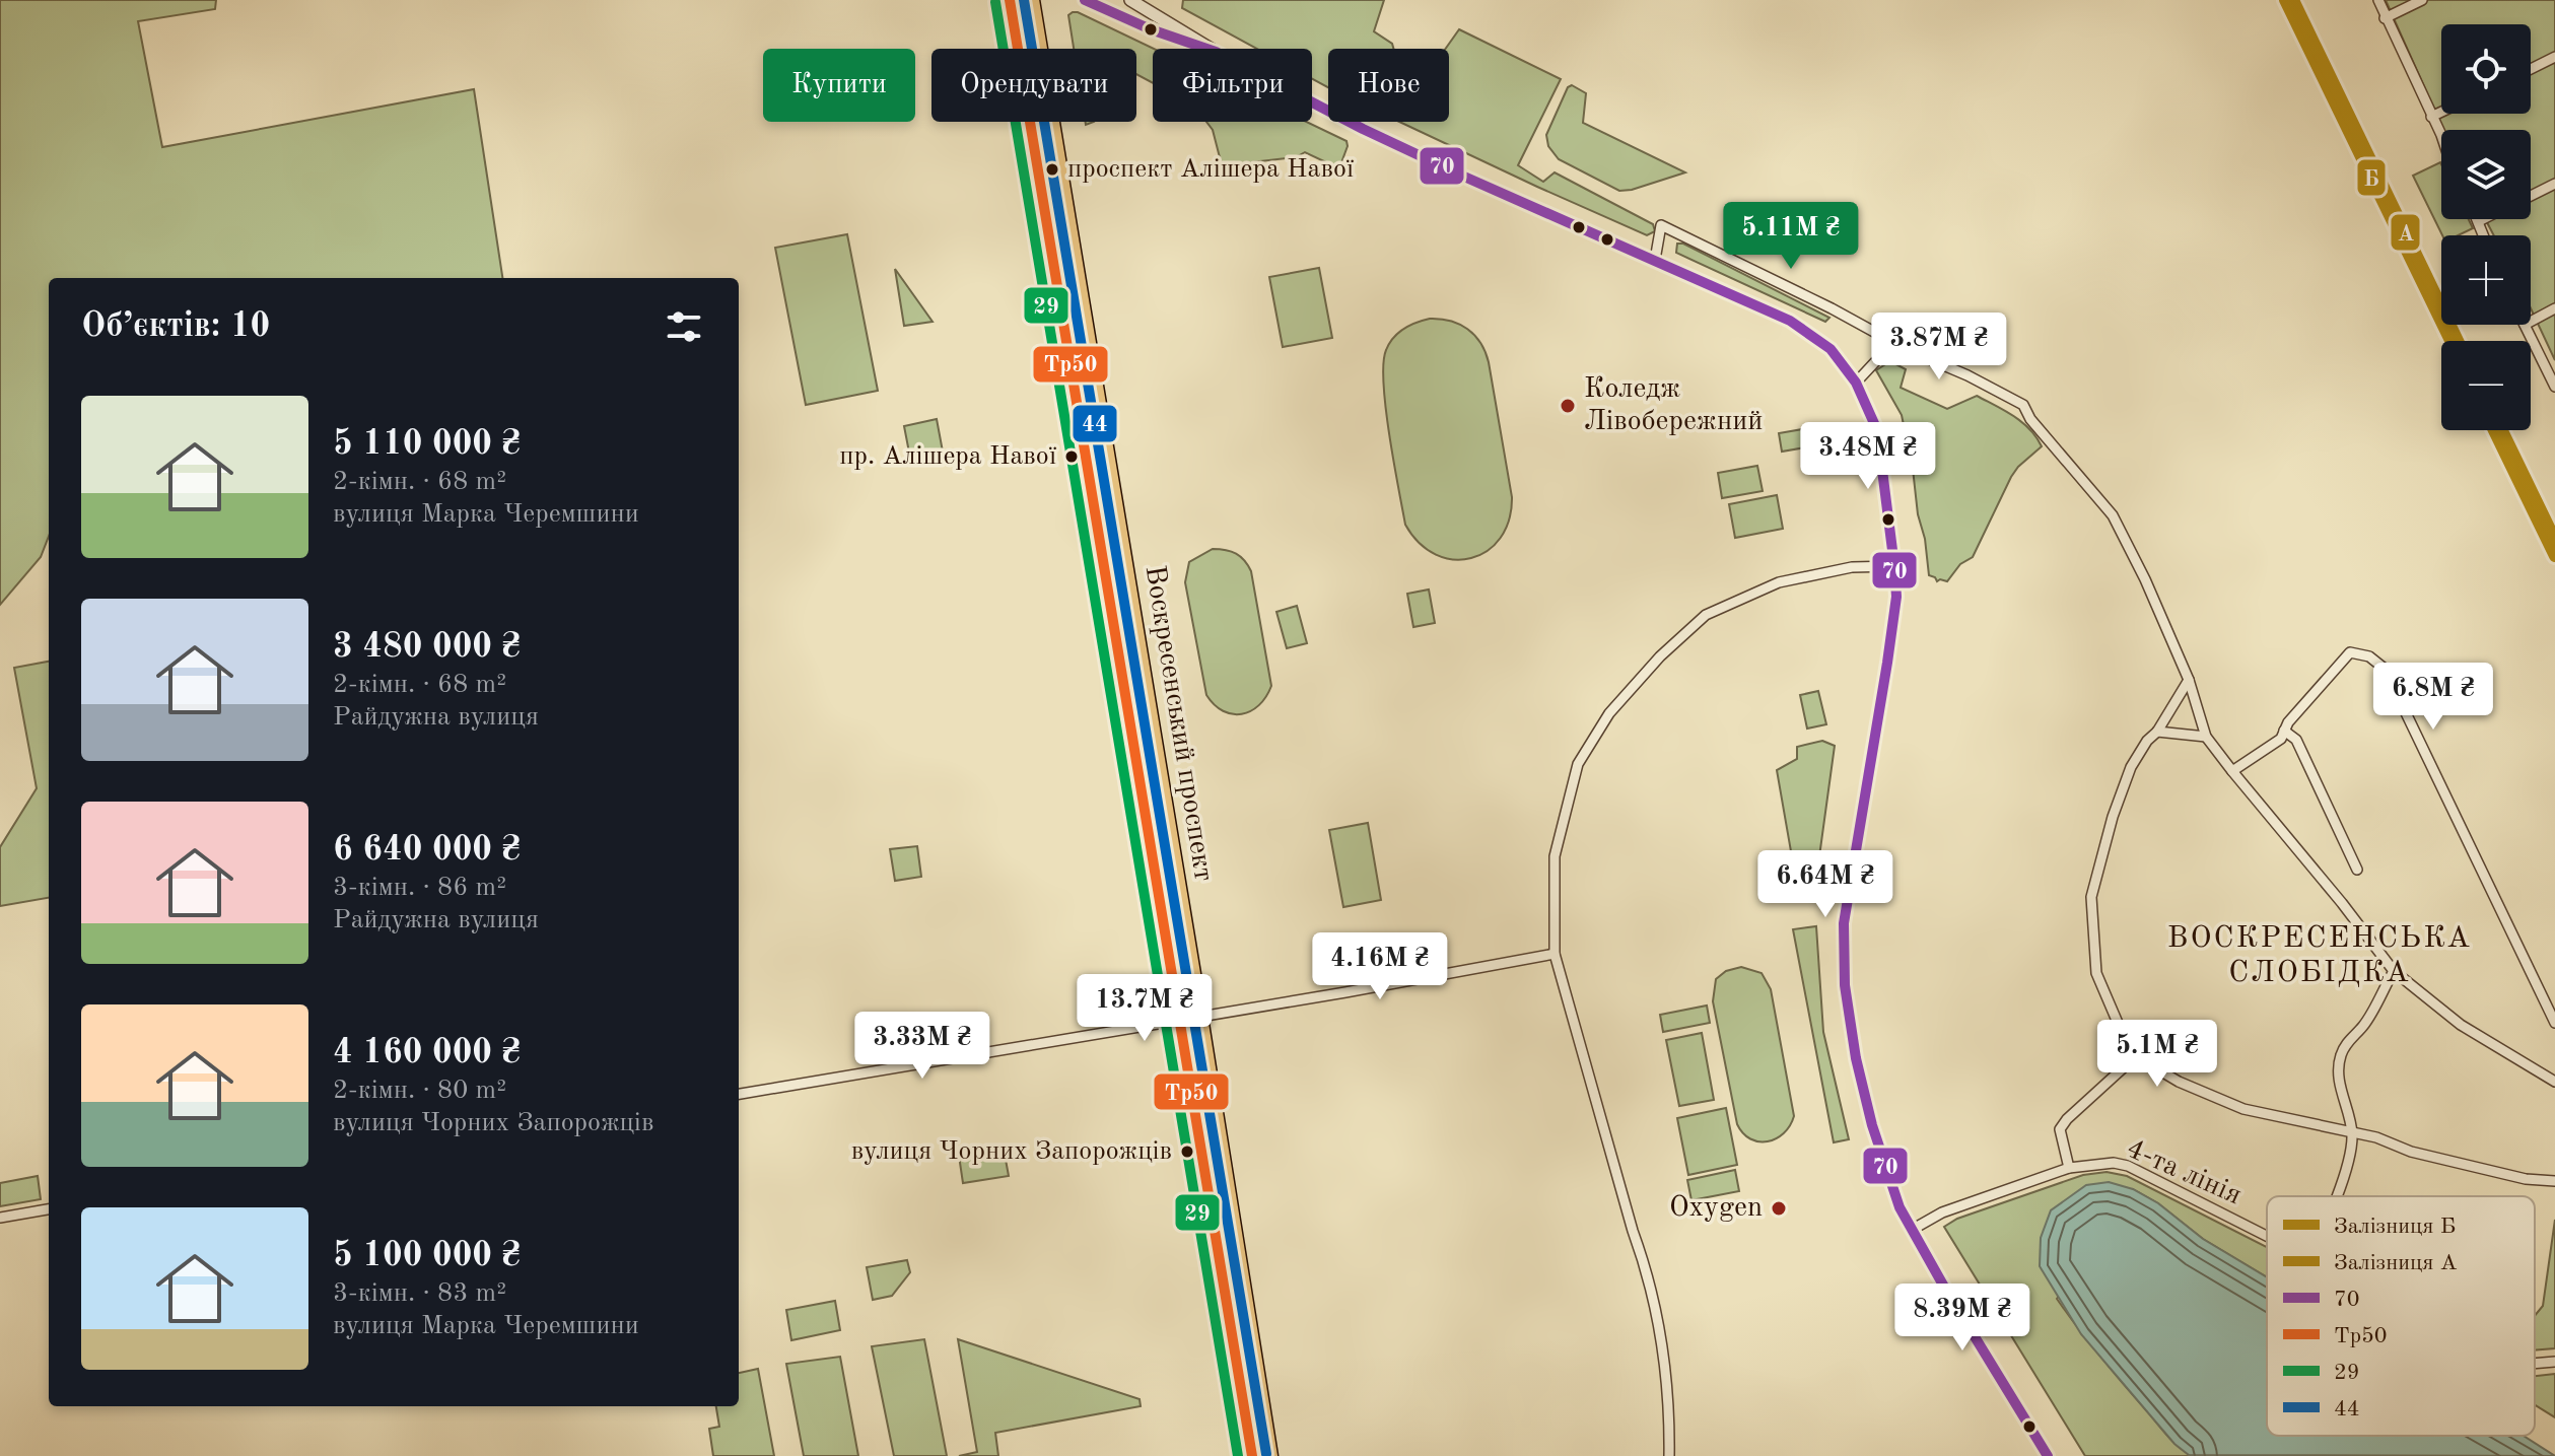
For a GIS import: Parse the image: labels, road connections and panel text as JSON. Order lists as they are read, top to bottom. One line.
{"streets":{"main road":["Воскресенський проспект"],"street":["4-та лінія"]},"districts":["ВОСКРЕСЕНСЬКА СЛОБІДКА"],"places":["проспект Алішера Навої","Коледж Лівобережний","пр. Алішера Навої","вулиця Чорних Запорожців","Oxygen"],"lines":["rail line Б","rail line A","transit line 70","transit line Тр50","transit line 44","transit line 29"],"legend":["Залізниця Б","Залізниця A","70","Тр50","29","44"],"page":{"map_buttons":["+","−"],"chip":["Купити","Орендувати","Фільтри","Нове"],"price":["5.11M ₴","3.87M ₴","3.48M ₴","6.8M ₴","6.64M ₴","4.16M ₴","13.7M ₴","3.33M ₴","5.1M ₴","8.39M ₴"],"heading":"Об’єктів: 10","list":[{"name":"5 110 000 ₴","note":"2-кімн. · 68 m² · вулиця Марка Черемшини"},{"name":"3 480 000 ₴","note":"2-кімн. · 68 m² · Райдужна вулиця"},{"name":"6 640 000 ₴","note":"3-кімн. · 86 m² · Райдужна вулиця"},{"name":"4 160 000 ₴","note":"2-кімн. · 80 m² · вулиця Чорних Запорожців"},{"name":"5 100 000 ₴","note":"3-кімн. · 83 m² · вулиця Марка Черемшини"}]}}
